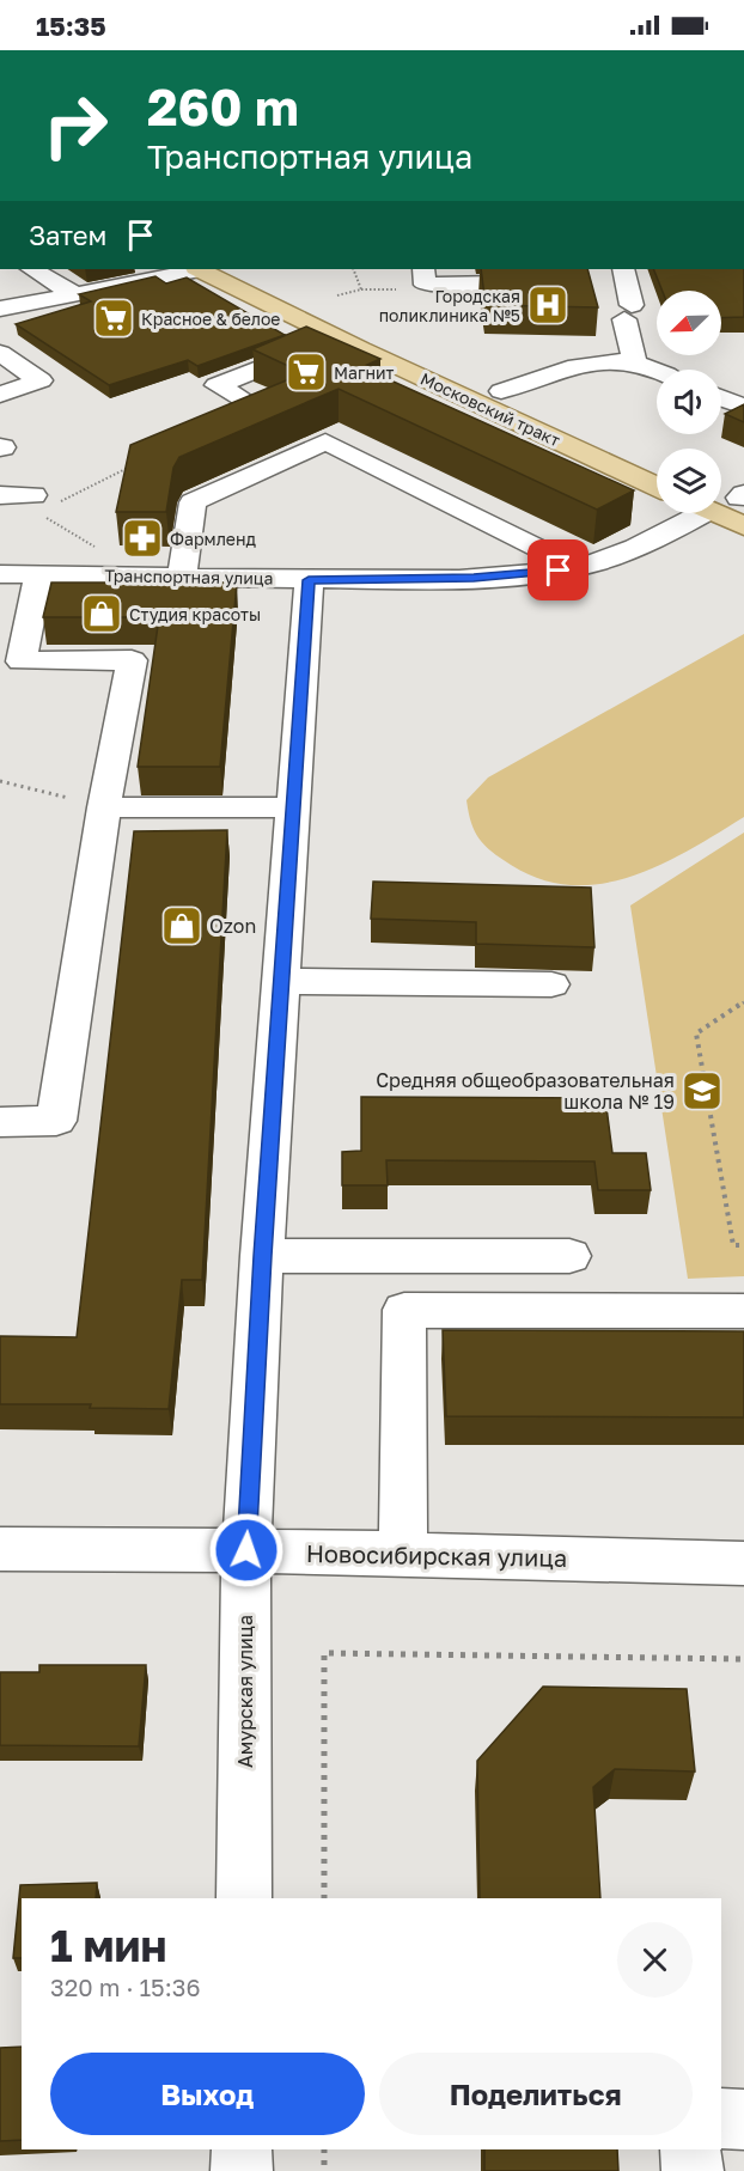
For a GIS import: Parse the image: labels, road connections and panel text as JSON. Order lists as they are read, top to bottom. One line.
{"streets":{"main road":["Московский тракт"],"street":["Транспортная улица","Новосибирская улица","Амурская улица"]},"crossings":[["Транспортная улица","Амурская улица"],["Новосибирская улица","Амурская улица"]],"places":{"hospital":["Городская поликлиника №5"],"supermarket":["Красное & белое","Магнит"],"pharmacy":["Фармленд"],"shop":["Студия красоты","Ozon"],"school or university":["Средняя общеобразовательная школа № 19"]},"north":"bottom left","page":{"status":"15:35","turn":["260 m","Транспортная улица"],"then":"Затем","heading":["1 мин","320 m · 15:36"],"buttons":["Выход","Поделиться"]}}
